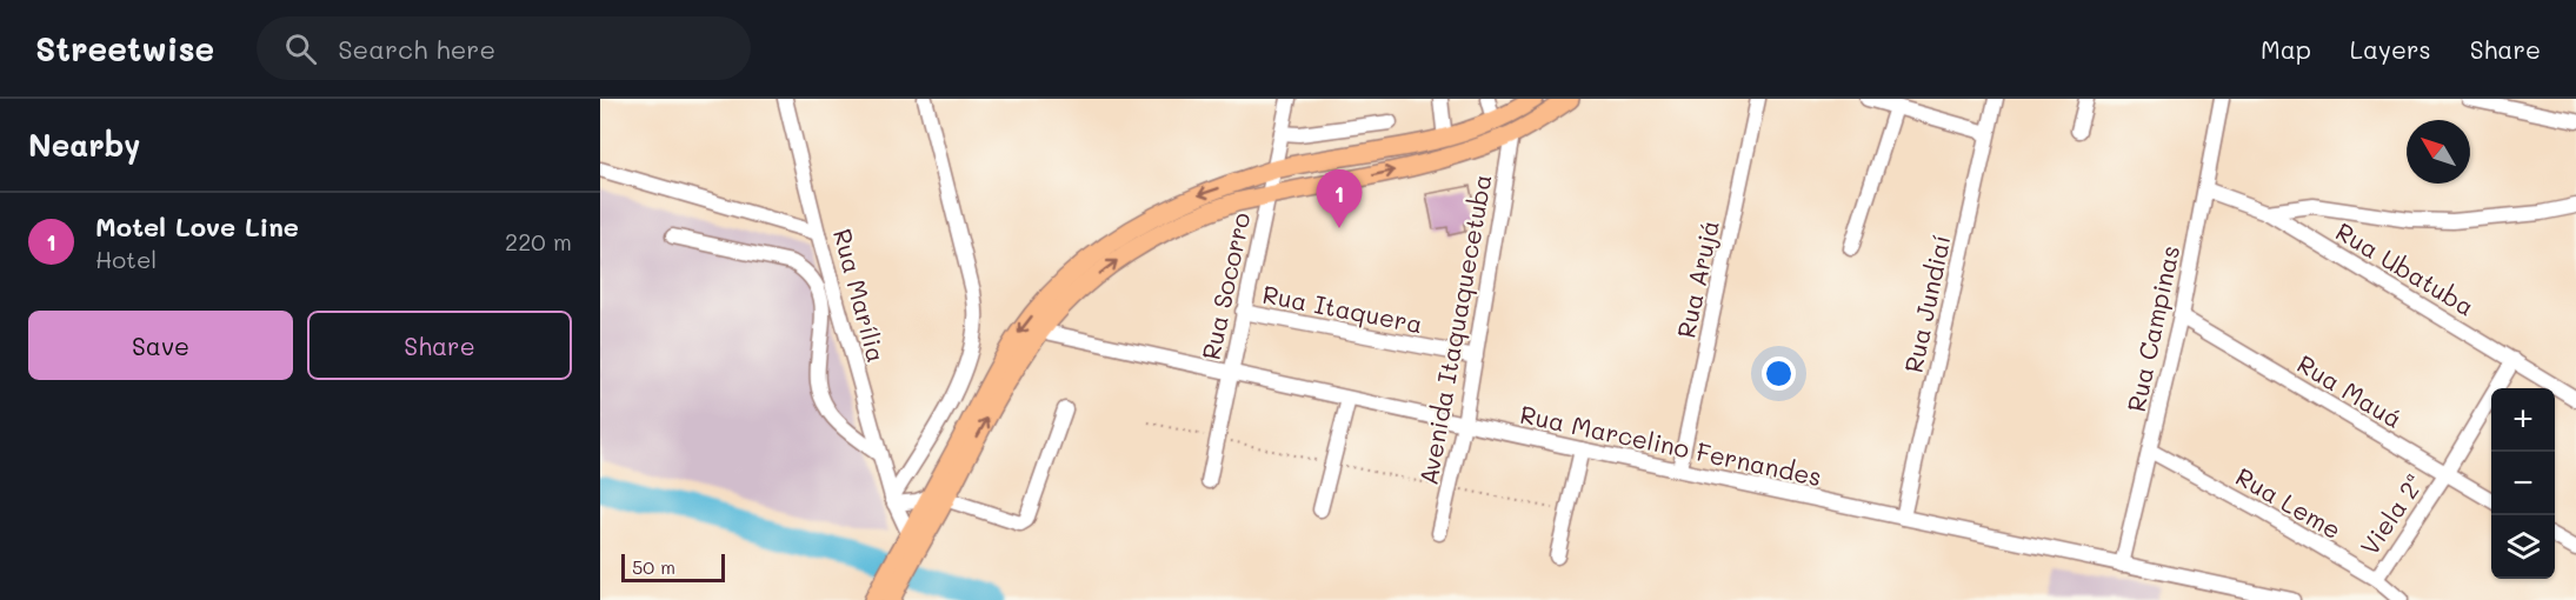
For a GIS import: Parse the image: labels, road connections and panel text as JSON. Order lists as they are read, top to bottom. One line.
{"streets":{"street":["Rua Ubatuba","Rua Arujá","Rua Socorro","Rua Marília","Rua Jundiaí","Rua Itaquera","Rua Campinas","Avenida Itaquaquecetuba","Rua Mauá","Rua Marcelino Fernandes","Rua Leme","Viela 2ª"]},"crossings":[["Rua Ubatuba","Rua Campinas"],["Rua Ubatuba","Viela 2ª"],["Rua Arujá","Rua Marcelino Fernandes"],["Rua Socorro","Rua Itaquera"],["Rua Socorro","Rua Marcelino Fernandes"],["Rua Jundiaí","Rua Marcelino Fernandes"],["Rua Itaquera","Avenida Itaquaquecetuba"],["Rua Campinas","Rua Mauá"],["Rua Campinas","Rua Marcelino Fernandes"],["Rua Campinas","Rua Leme"],["Avenida Itaquaquecetuba","Rua Marcelino Fernandes"],["Rua Mauá","Viela 2ª"],["Rua Leme","Viela 2ª"]],"scale_bar":"50 m","north":"top left","page":{"header":"Streetwise","search":"Search here","nav":["Map","Layers","Share"],"heading":"Nearby","pins":"1","list":[{"mark":"1","name":"Motel Love Line","note":"Hotel","value":"220 m"}],"buttons":["Save","Share"],"map_buttons":["+","−"],"scale":"50 m"}}
